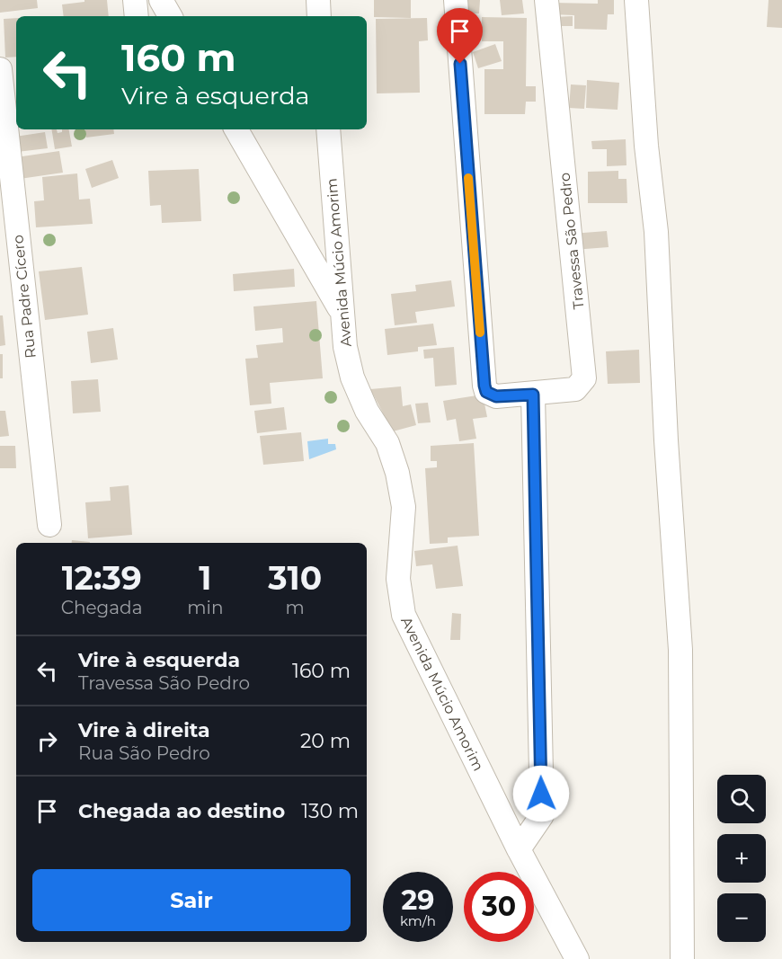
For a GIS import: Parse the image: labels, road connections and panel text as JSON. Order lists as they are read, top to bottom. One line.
{"streets":{"street":["Travessa São Pedro","Avenida Múcio Amorim","Rua Padre Cícero"]},"page":{"turn":["160 m","Vire à esquerda"],"eta":["12:39","Chegada","1","min","310","m"],"list":[{"name":"Vire à esquerda","note":"Travessa São Pedro","value":"160 m"},{"name":"Vire à direita","note":"Rua São Pedro","value":"20 m"},{"name":"Chegada ao destino","value":"130 m"}],"map_buttons":["+","−"],"buttons":"Sair","speed":"29 km/h","limit":"30"}}
